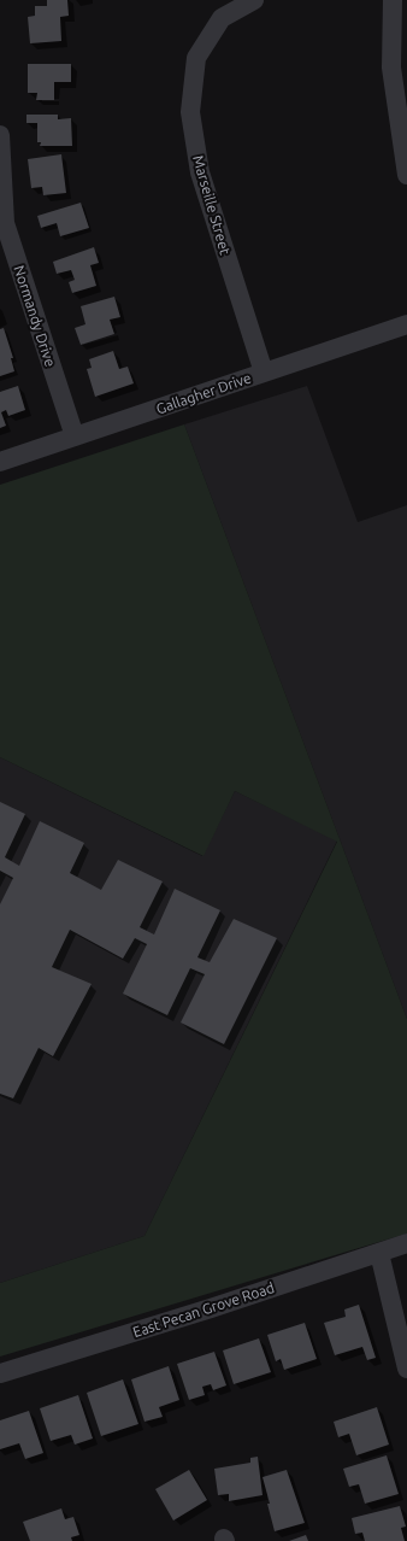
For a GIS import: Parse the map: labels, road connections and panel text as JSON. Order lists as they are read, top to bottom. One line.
{"streets":{"street":["Marseille Street","Normandy Drive","Gallagher Drive","East Pecan Grove Road"]},"crossings":[["Marseille Street","Gallagher Drive"],["Normandy Drive","Gallagher Drive"]]}
